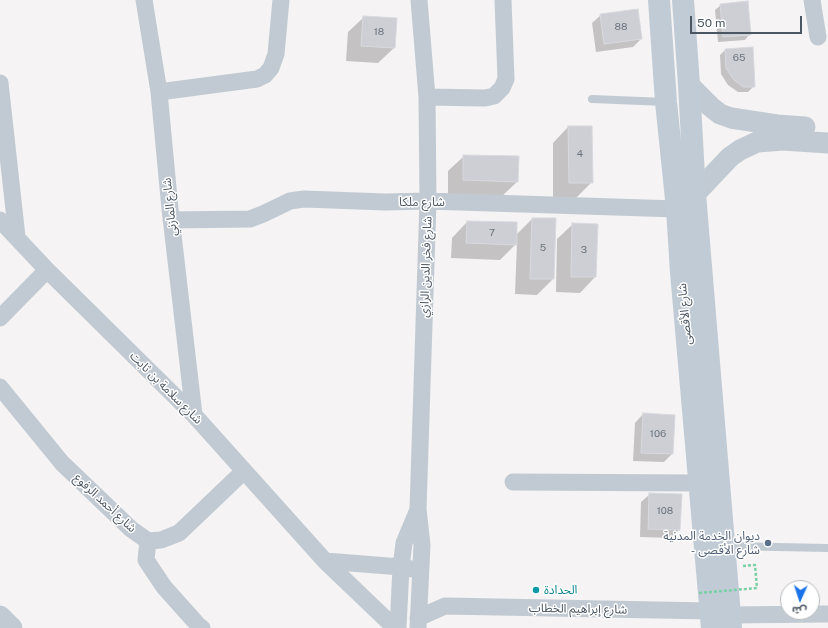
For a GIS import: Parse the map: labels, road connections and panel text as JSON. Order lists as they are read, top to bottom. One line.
{"streets":{"main road":["شارع الأقصى"],"street":["شارع ملكا","شارع المازني","شارع فخر الدين الرازي","شارع سلامة بن ثابت","شارع أحمد الرفوع","شارع إبراهيم الخطاب"]},"crossings":[["شارع ملكا","شارع المازني"],["شارع ملكا","شارع فخر الدين الرازي"],["شارع ملكا","شارع الأقصى"],["شارع المازني","شارع سلامة بن ثابت"],["شارع فخر الدين الرازي","شارع سلامة بن ثابت"],["شارع فخر الدين الرازي","شارع إبراهيم الخطاب"],["شارع الأقصى","شارع إبراهيم الخطاب"],["شارع سلامة بن ثابت","شارع أحمد الرفوع"]],"places":["ديوان الخدمة المدنية - شارع الأقصى","الحدادة"],"house_numbers":["88","18","65","4","7","5","3","106","108"],"scale_bar":"50 m","north":"bottom"}
